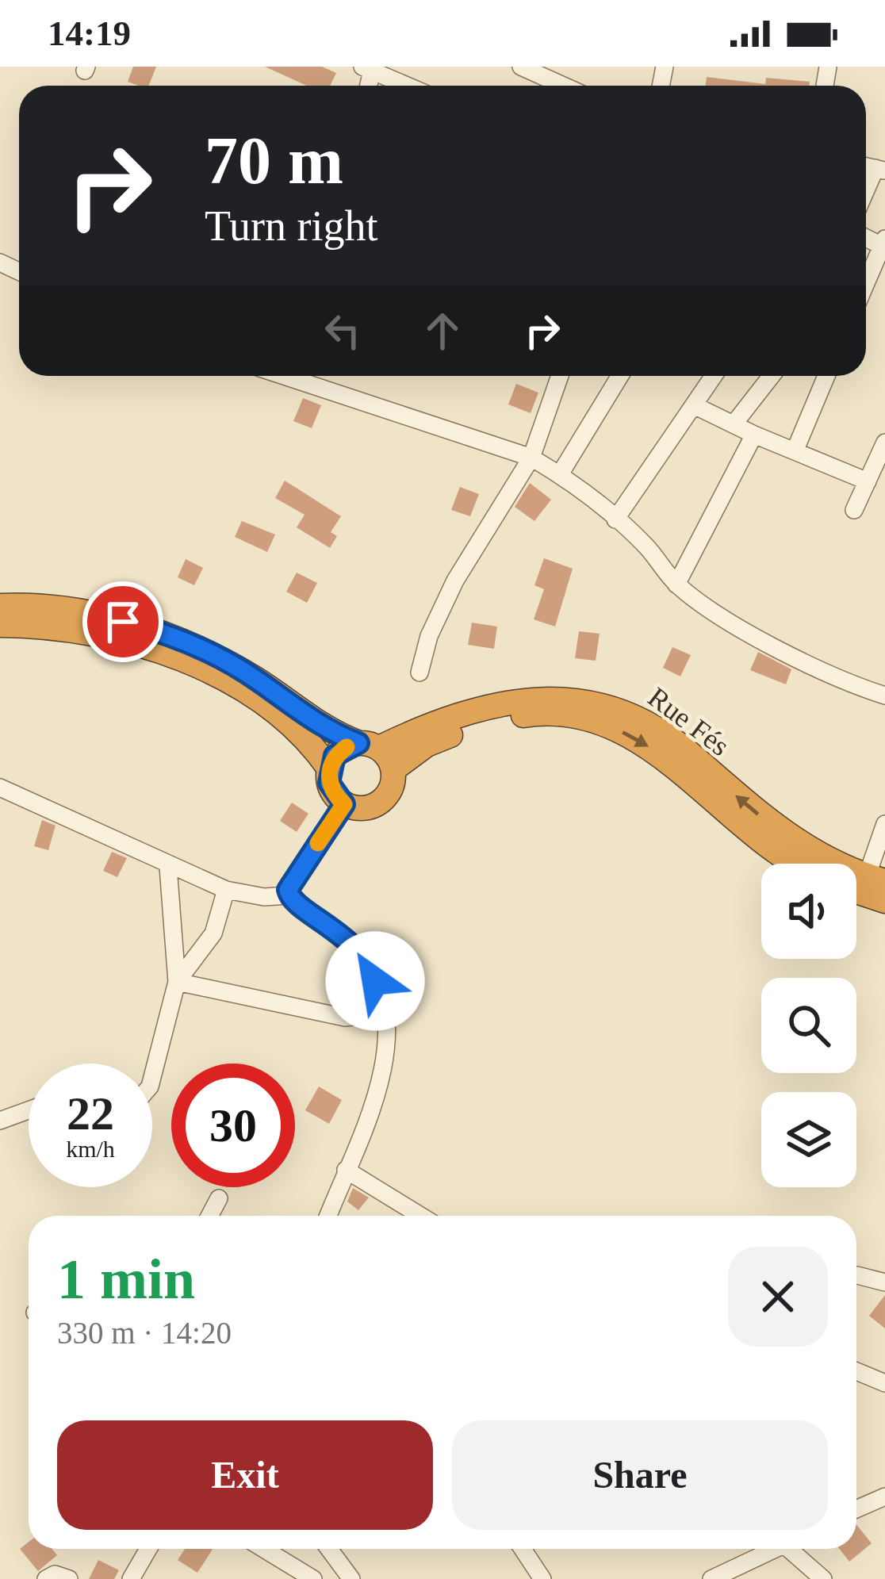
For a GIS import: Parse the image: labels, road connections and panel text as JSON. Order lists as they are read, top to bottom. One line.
{"streets":{"highway":["Rue Fés"]},"page":{"status":"14:19","turn":["70 m","Turn right"],"speed":"22 km/h","limit":"30","heading":["1 min","330 m · 14:20"],"buttons":["Exit","Share"]}}
